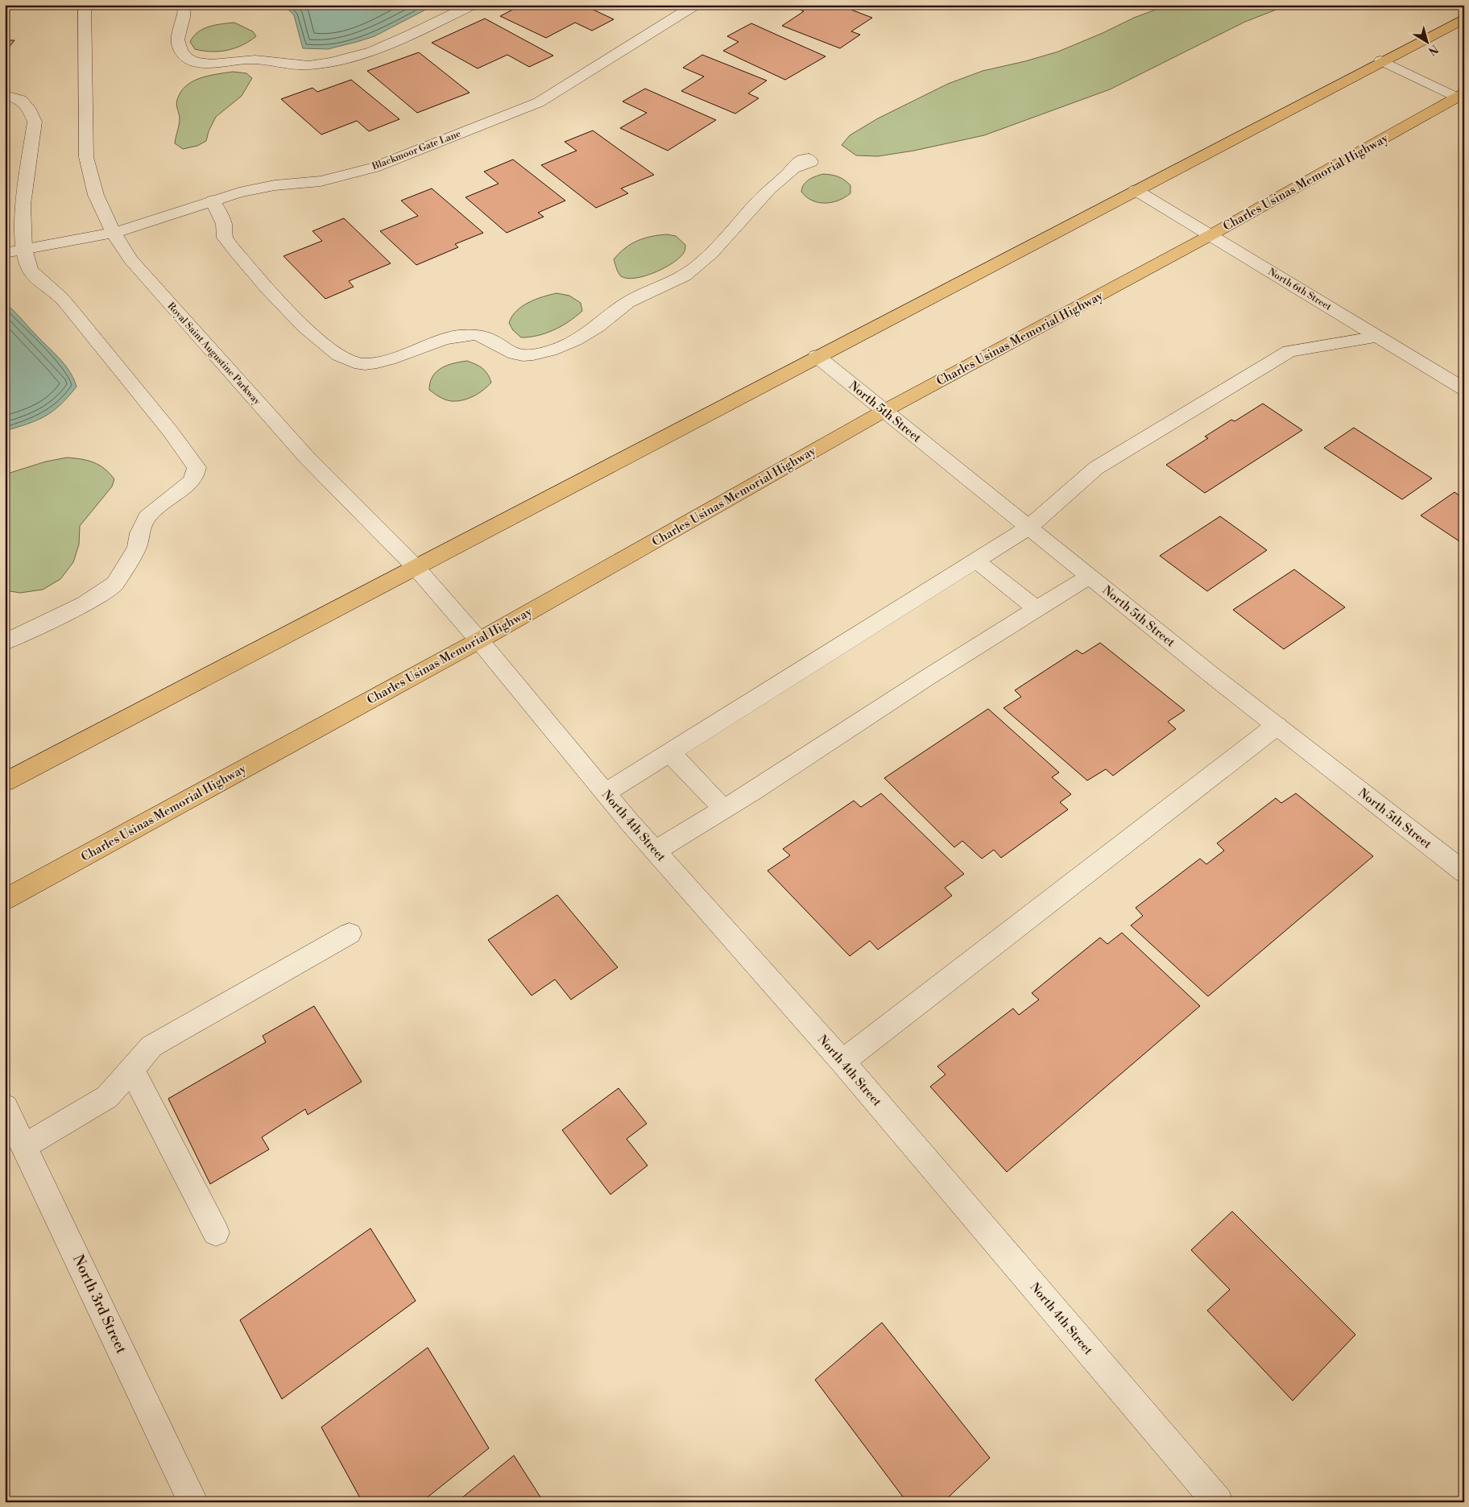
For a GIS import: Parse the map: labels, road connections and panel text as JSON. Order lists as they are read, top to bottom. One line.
{"streets":{"highway":["Charles Usinas Memorial Highway"],"street":["Blackmoor Gate Lane","North 6th Street","Royal Saint Augustine Parkway","North 5th Street","North 4th Street","North 3rd Street"]},"crossings":[["Blackmoor Gate Lane","Royal Saint Augustine Parkway"],["Charles Usinas Memorial Highway","North 6th Street"],["Charles Usinas Memorial Highway","Royal Saint Augustine Parkway"],["Charles Usinas Memorial Highway","North 5th Street"],["Charles Usinas Memorial Highway","North 4th Street"],["Royal Saint Augustine Parkway","North 4th Street"]],"north":"bottom right"}
